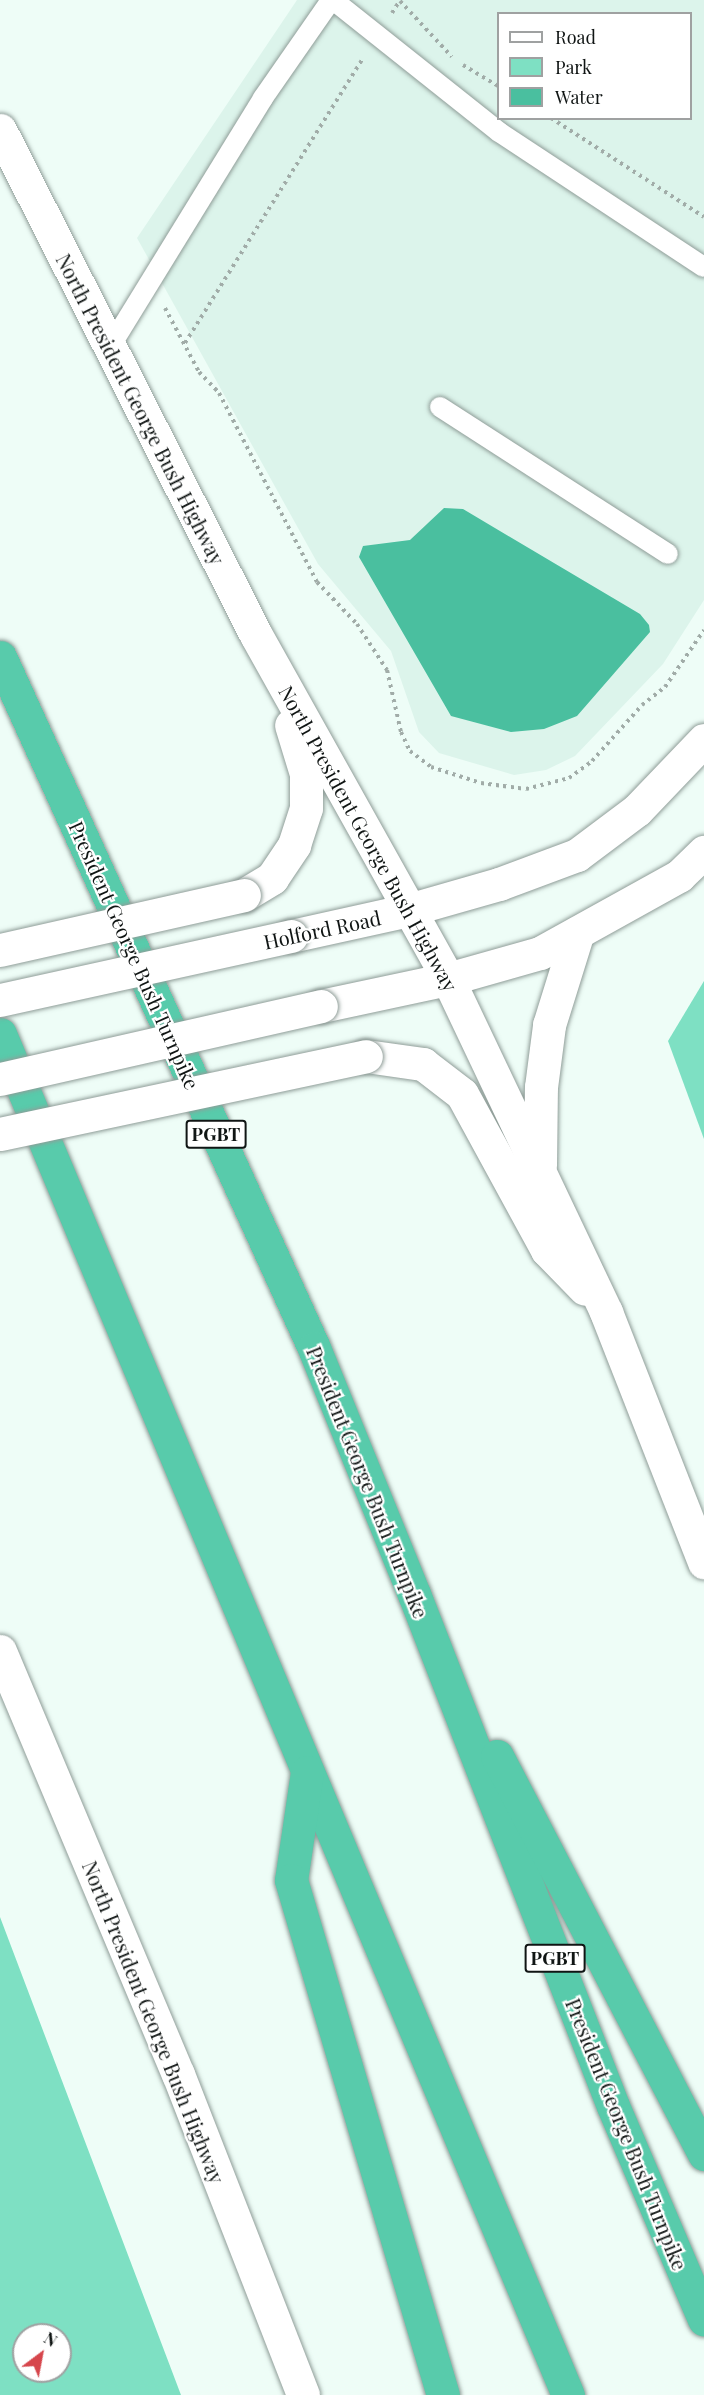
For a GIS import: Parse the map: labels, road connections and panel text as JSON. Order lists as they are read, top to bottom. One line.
{"streets":{"highway":["President George Bush Turnpike","PGBT"],"main road":["North President George Bush Highway","Holford Road"]},"crossings":[["North President George Bush Highway","Holford Road"]],"legend":["Road","Park","Water"],"north":"top right"}
